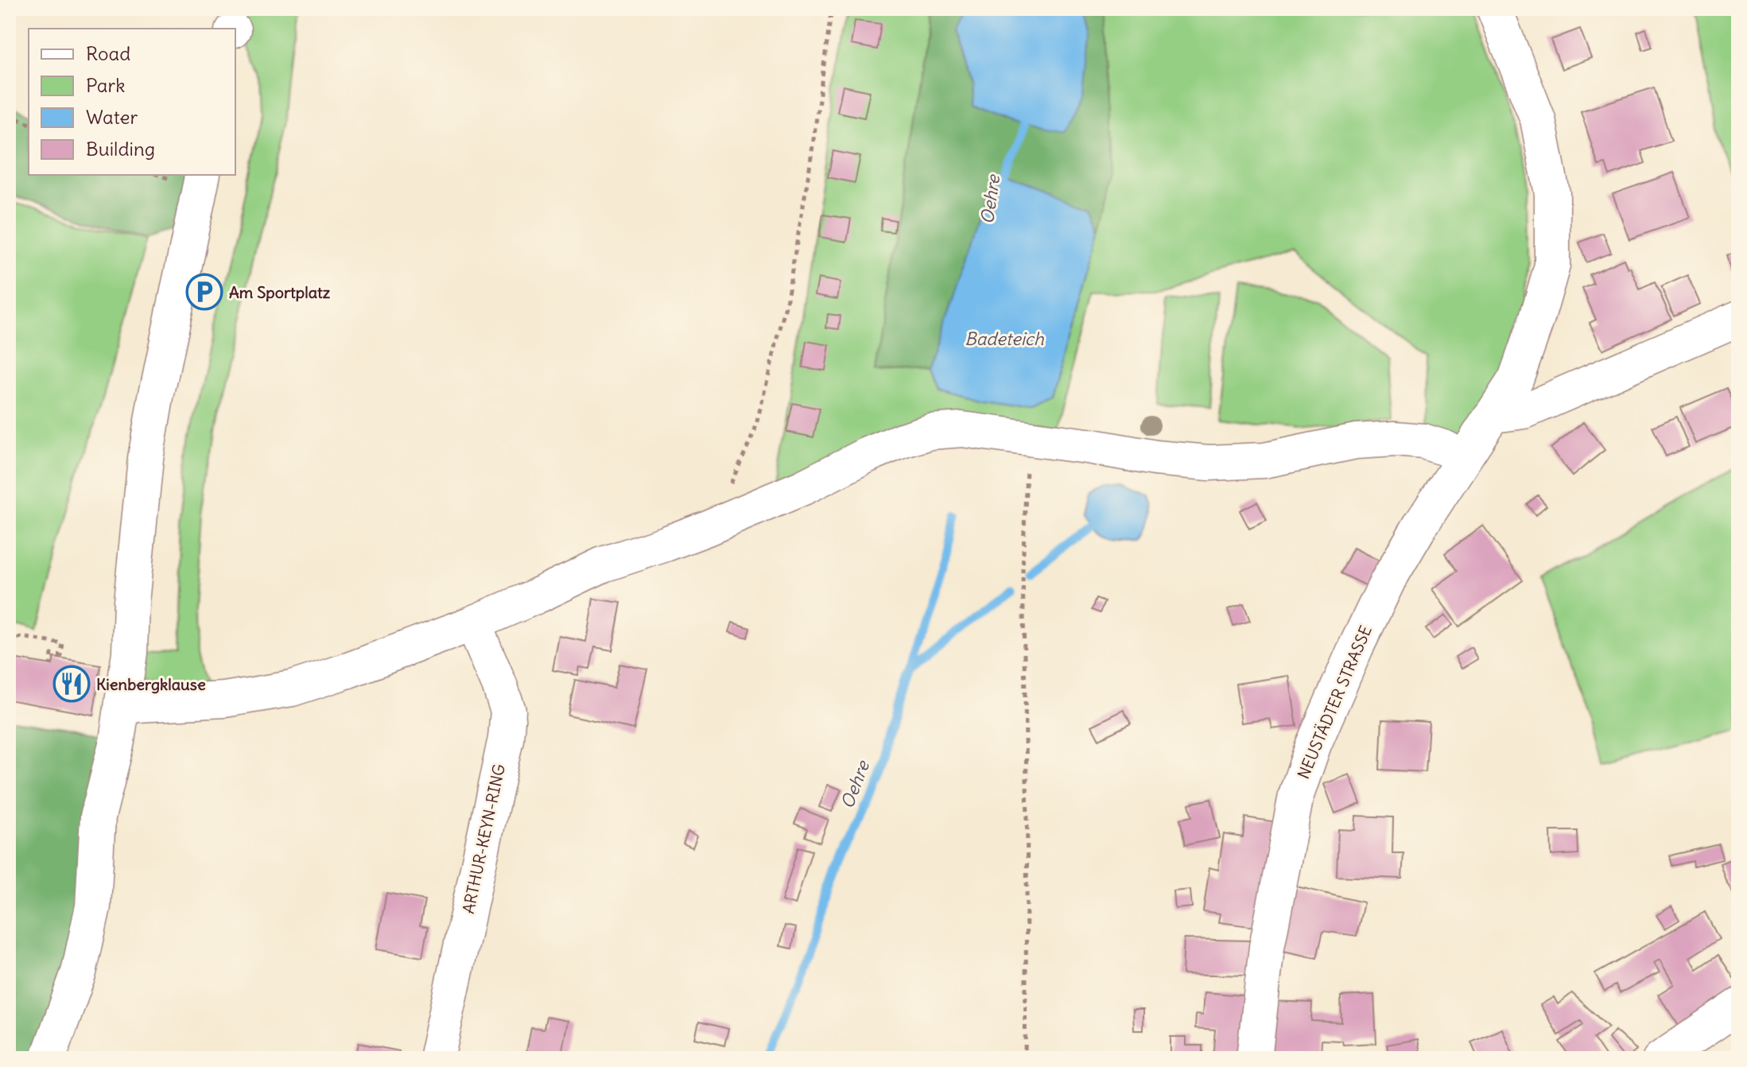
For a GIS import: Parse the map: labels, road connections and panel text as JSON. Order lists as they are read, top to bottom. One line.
{"streets":{"street":["NEUSTÄDTER STRASSE","ARTHUR-KEYN-RING"]},"water":["Oehre","Badeteich"],"places":{"parking":["Am Sportplatz"],"restaurant":["Kienbergklause"]},"legend":["Road","Park","Water","Building"]}
